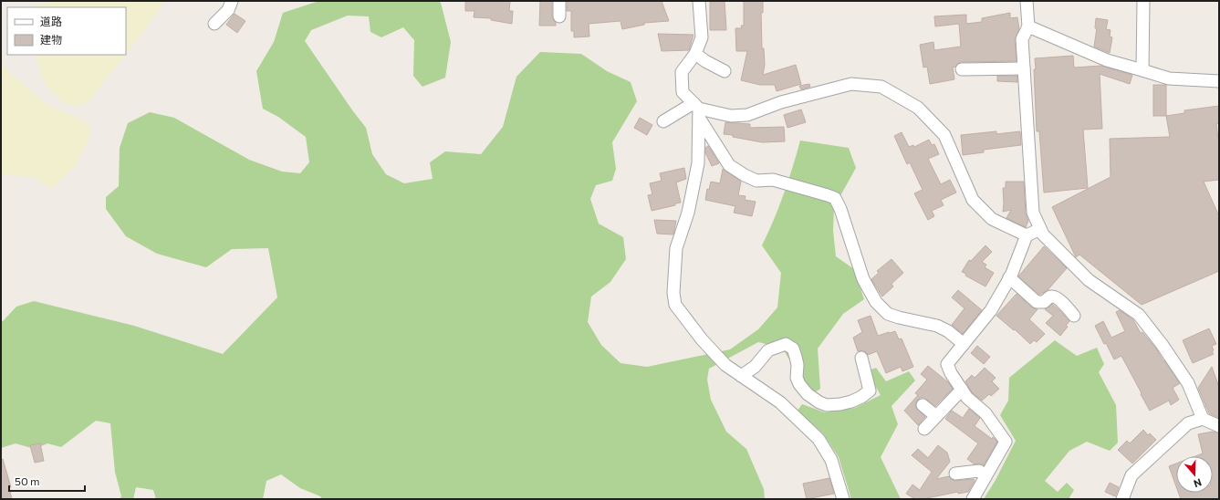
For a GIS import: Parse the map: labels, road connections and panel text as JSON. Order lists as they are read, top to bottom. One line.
{"legend":["道路","建物"],"scale_bar":"50 m","north":"bottom"}
